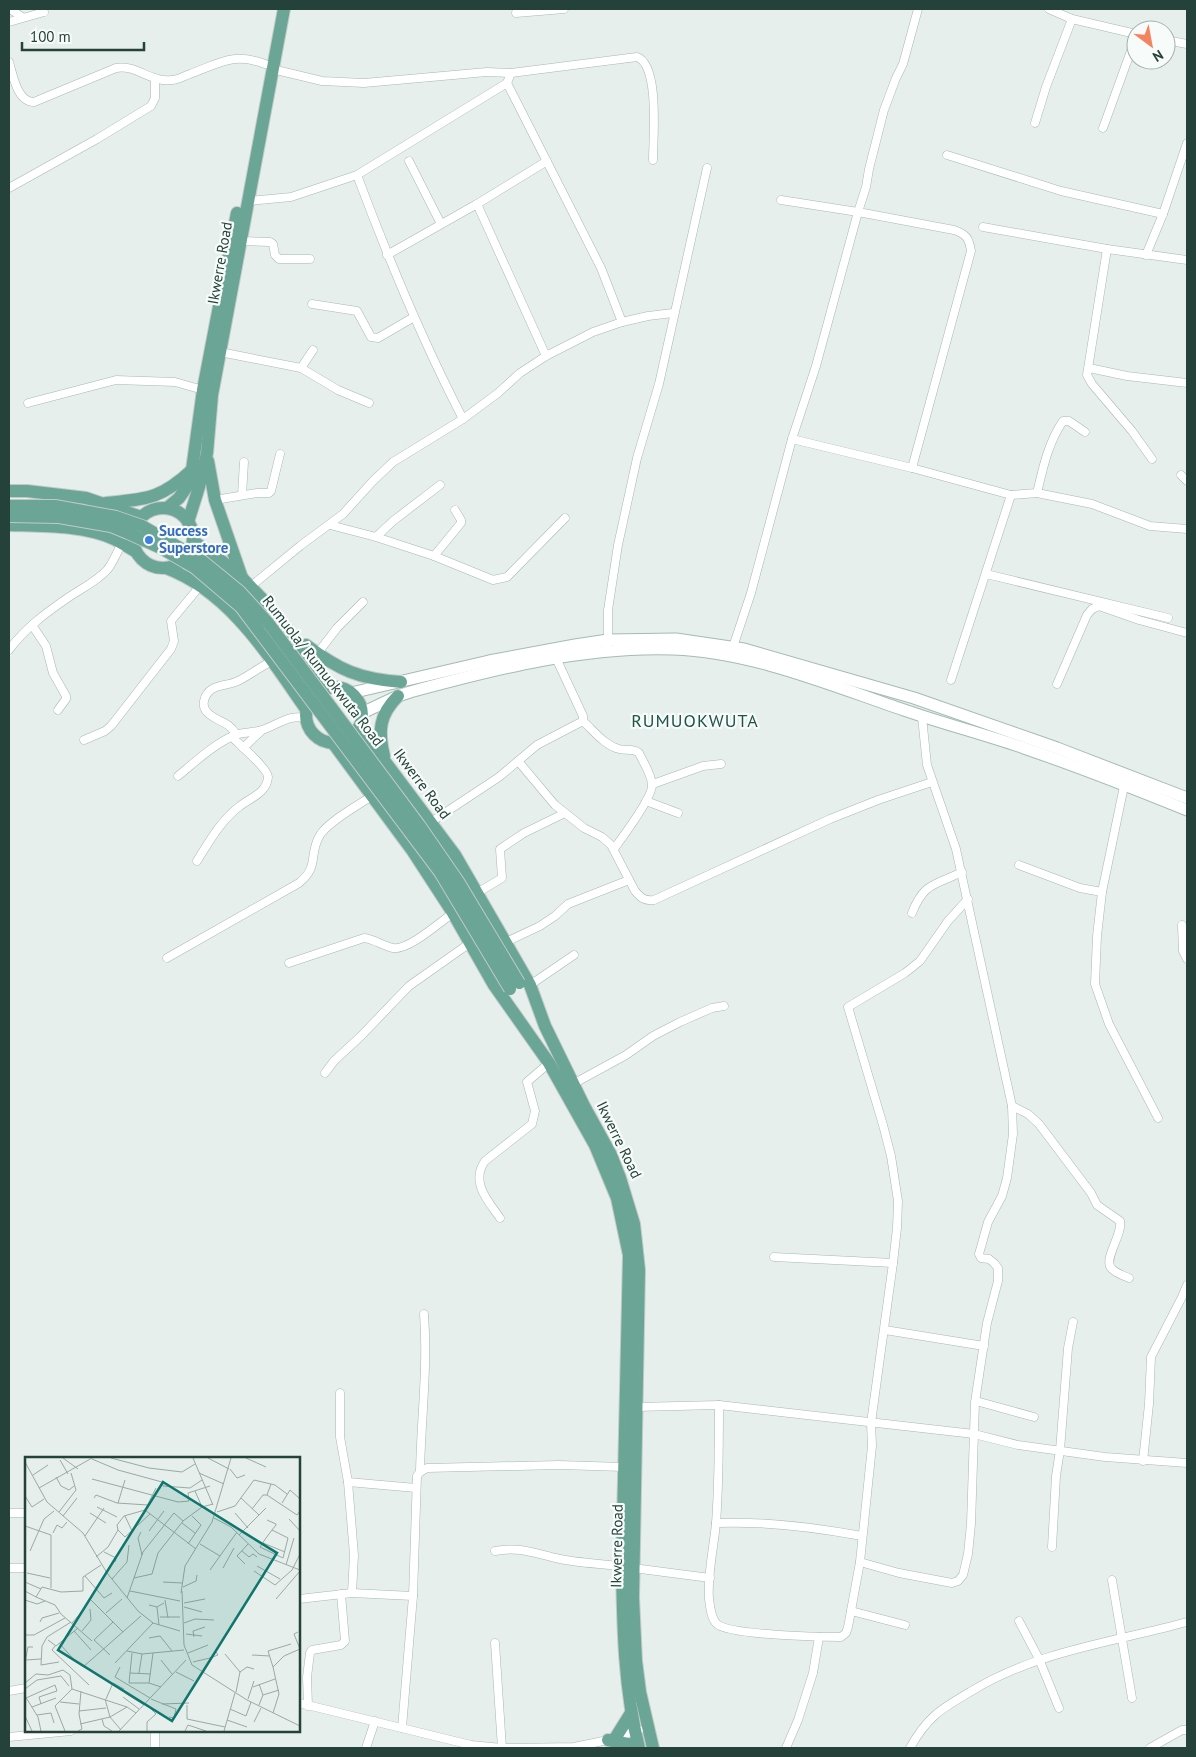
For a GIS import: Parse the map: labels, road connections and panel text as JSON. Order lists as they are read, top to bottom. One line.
{"streets":{"main road":["Ikwerre Road","Rumuola/ Rumuokwuta Road"]},"crossings":[["Ikwerre Road","Rumuola/ Rumuokwuta Road"]],"districts":["RUMUOKWUTA"],"places":["Success Superstore"],"scale_bar":"100 m","north":"bottom right"}
